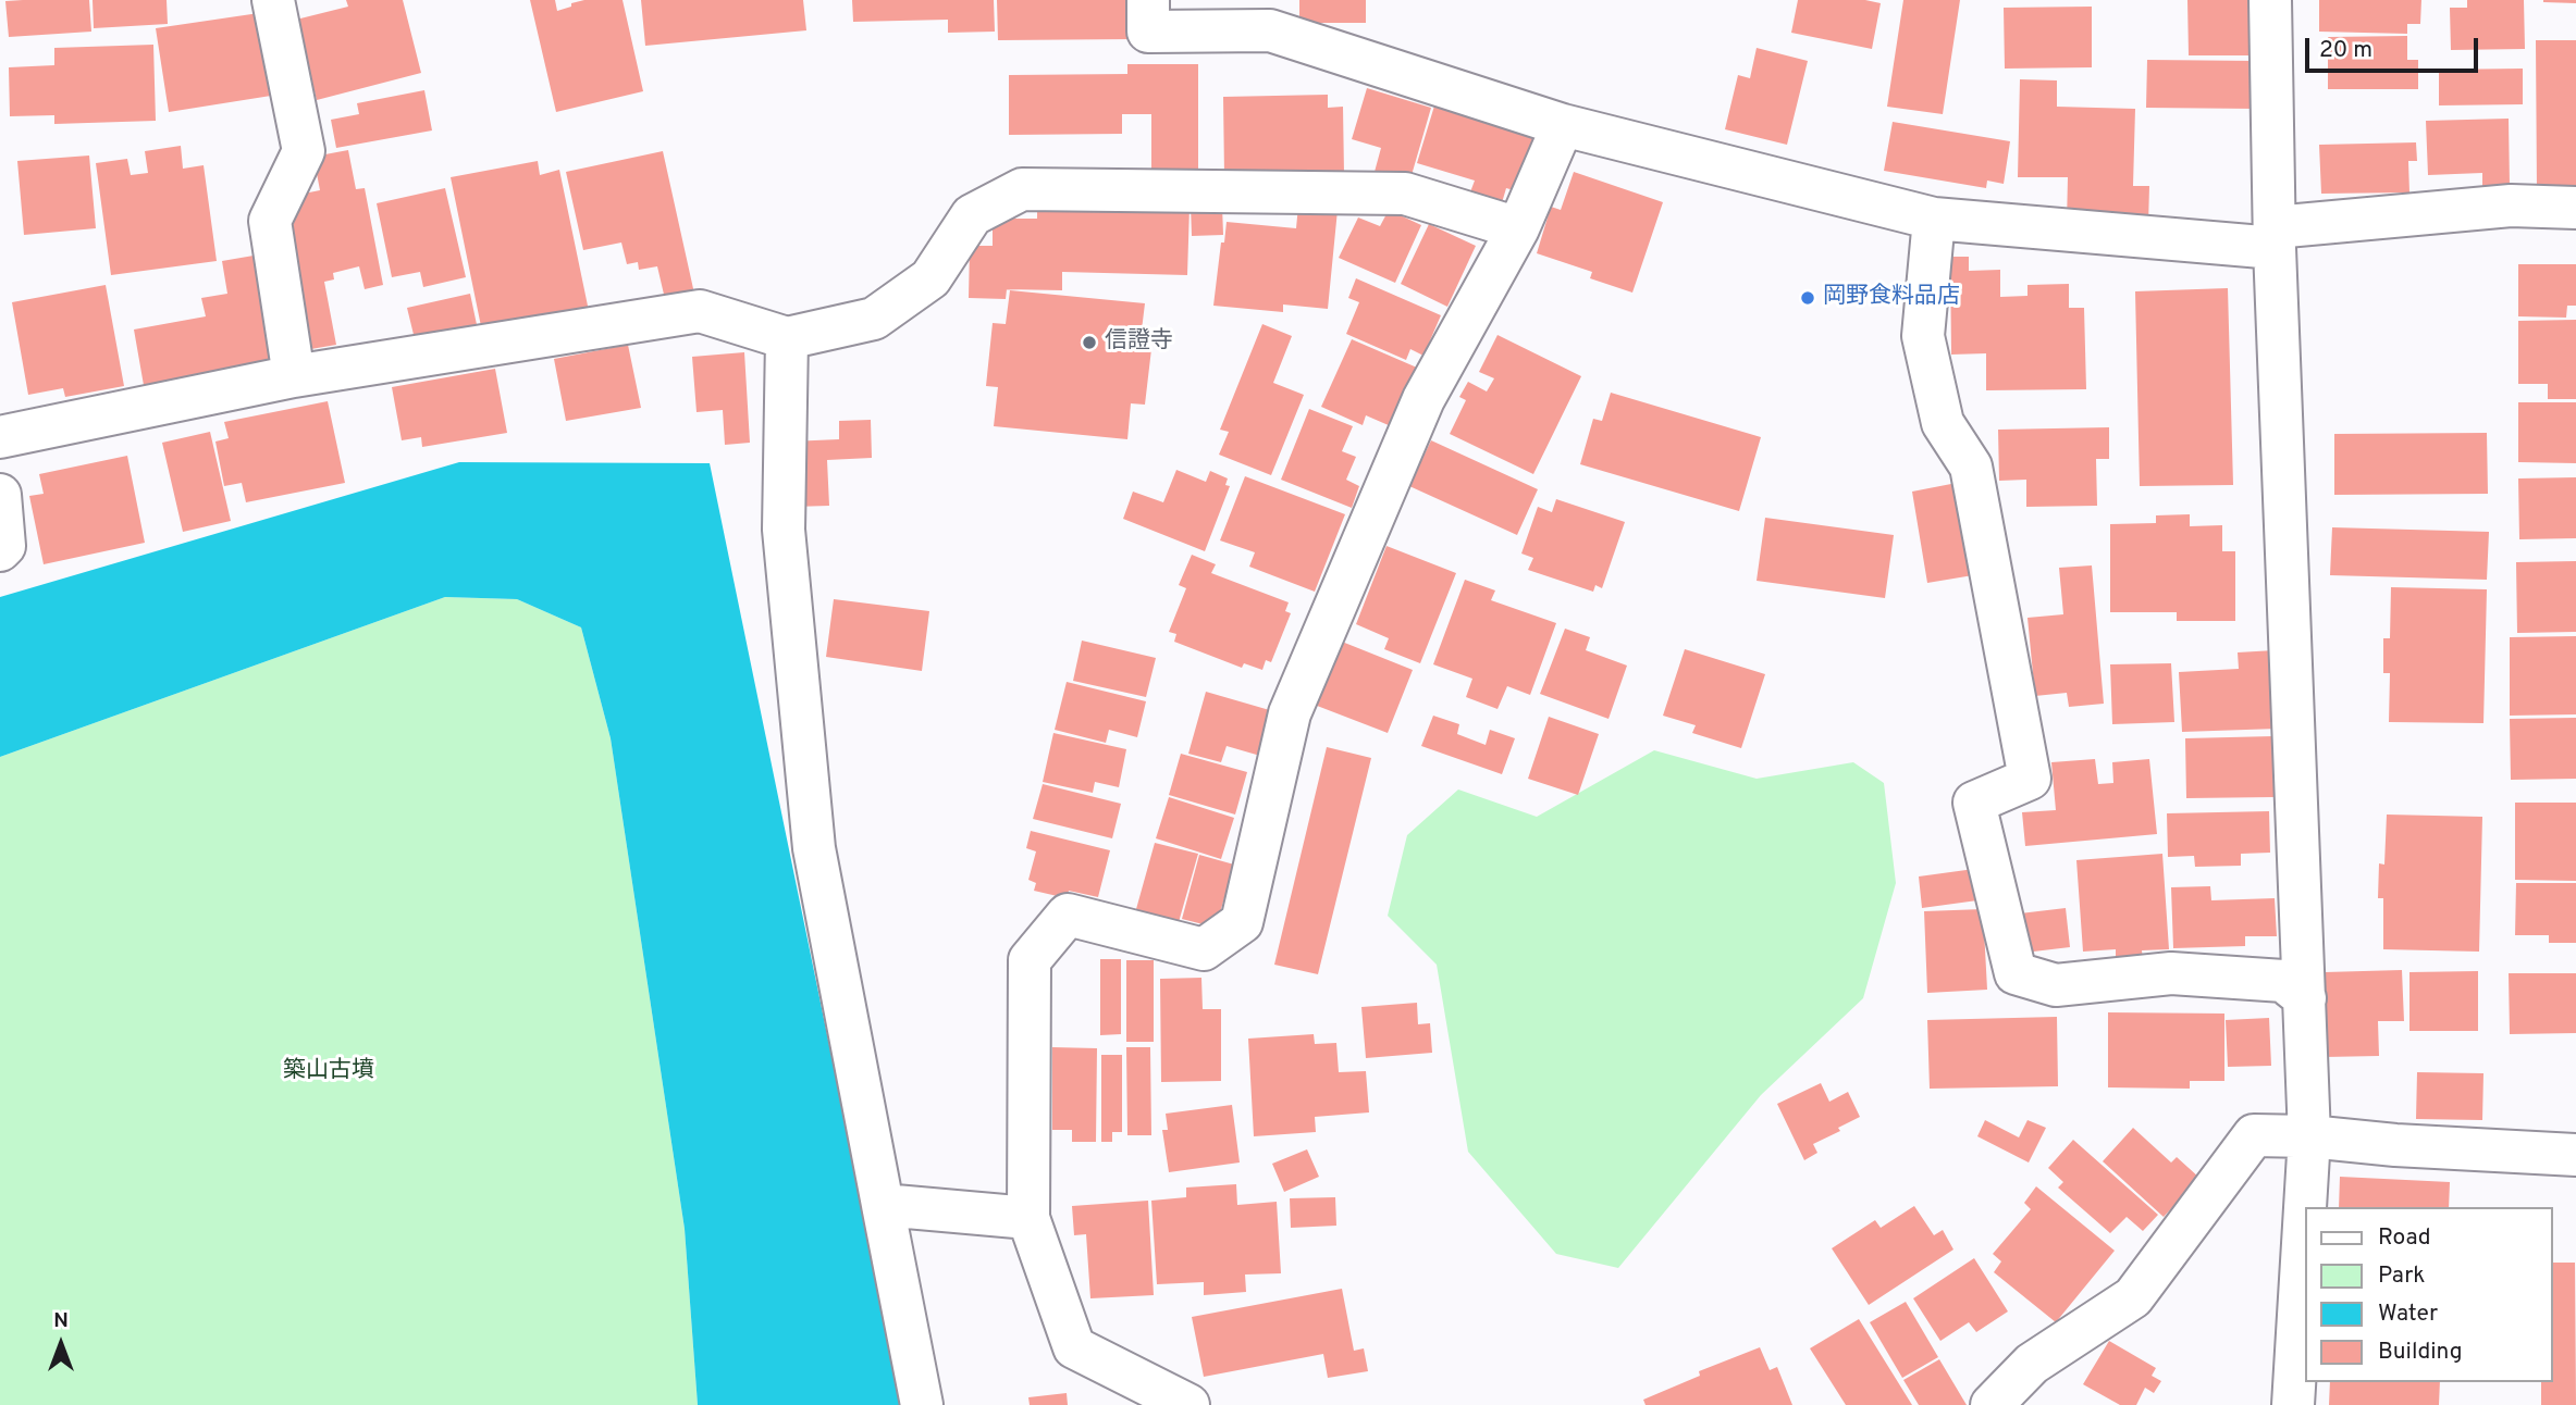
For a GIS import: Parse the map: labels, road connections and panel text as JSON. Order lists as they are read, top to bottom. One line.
{"parks":["築山古墳"],"places":["岡野食料品店","信證寺"],"legend":["Road","Park","Water","Building"],"scale_bar":"20 m","north":"top"}
